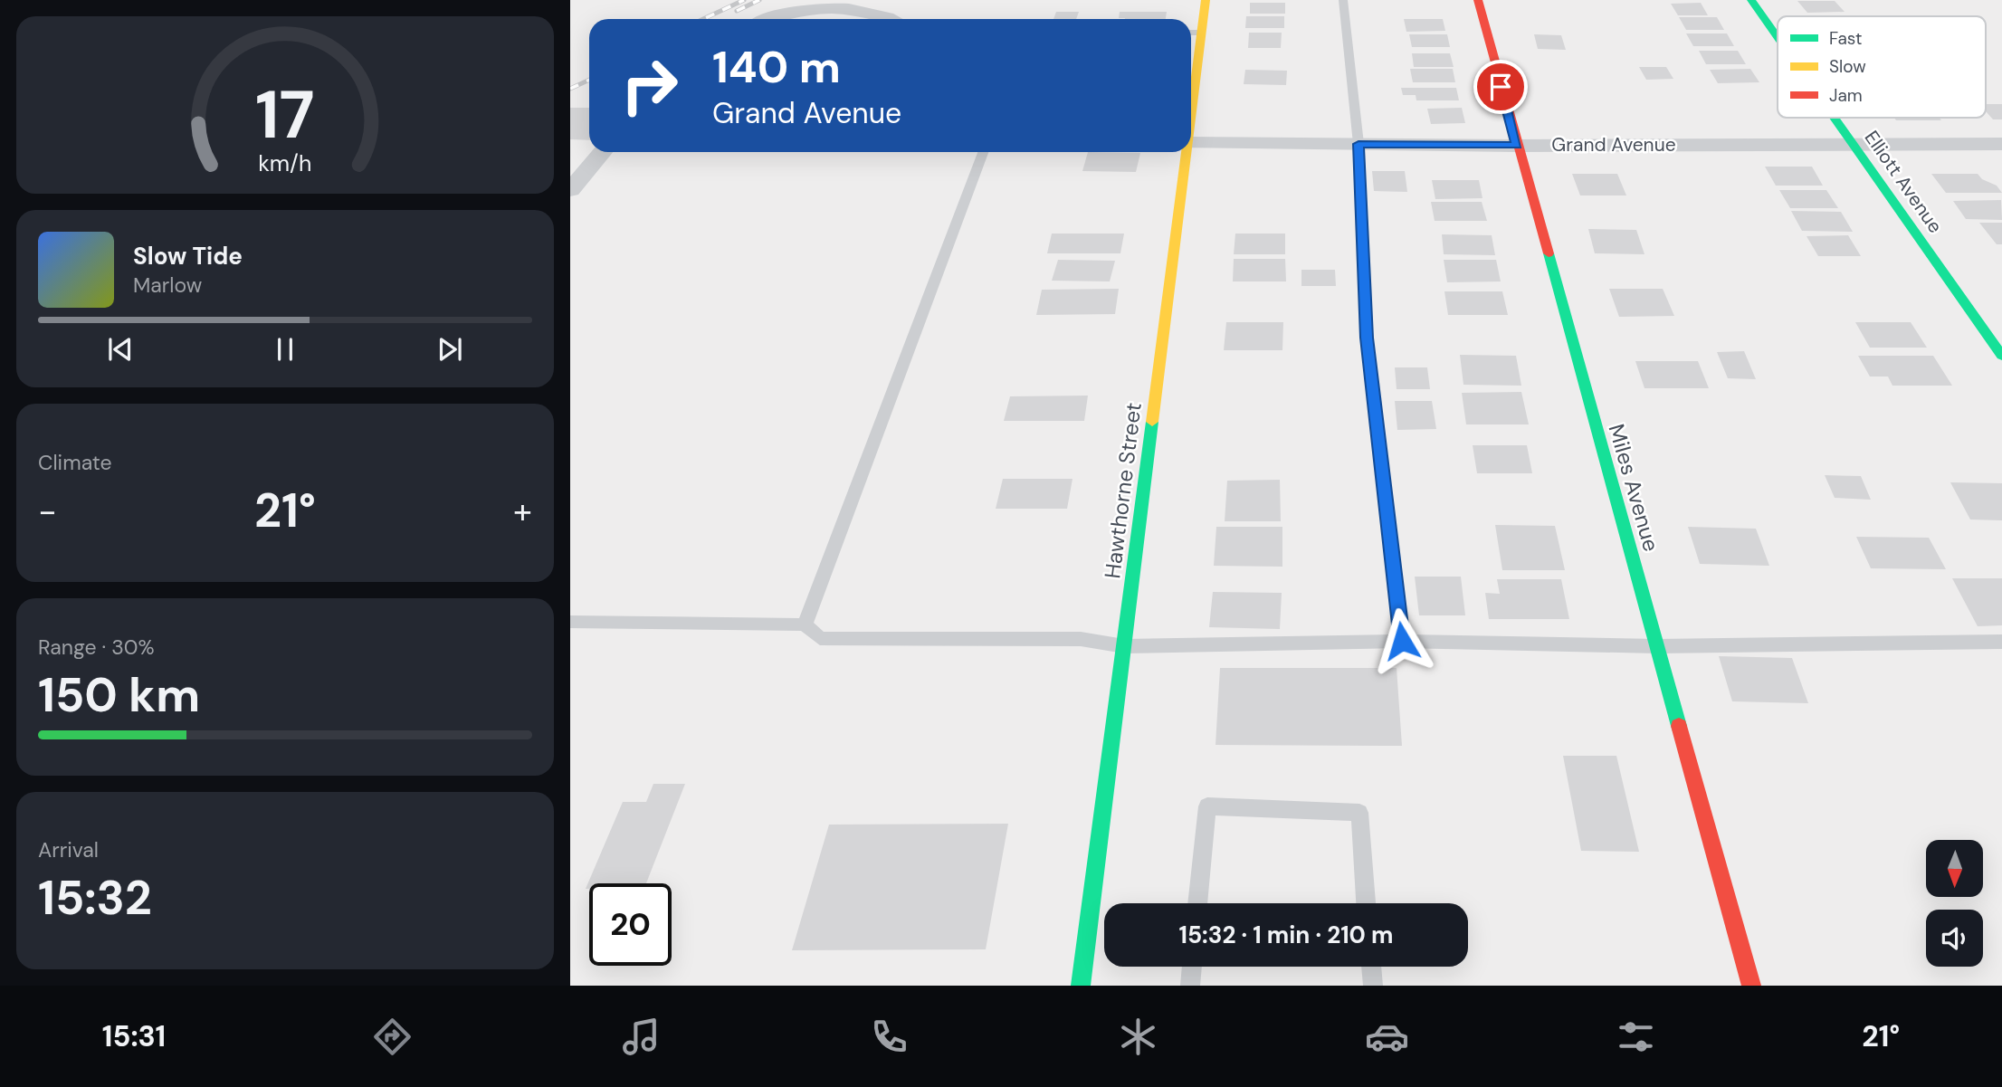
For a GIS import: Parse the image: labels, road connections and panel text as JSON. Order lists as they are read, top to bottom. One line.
{"streets":{"street":["Grand Avenue","Elliott Avenue","Miles Avenue","Hawthorne Street"]},"crossings":[["Grand Avenue","Elliott Avenue"],["Grand Avenue","Miles Avenue"]],"legend":["Fast","Slow","Jam"],"north":"bottom","page":{"turn":["140 m","Grand Avenue"],"song":["Slow Tide","Marlow"],"tile":["Climate",["Range · 30%","150 km"],["Arrival","15:32"]],"heat":["−","21°","+"],"limit":"20","trip":"15:32 · 1 min · 210 m","tabs":["15:31","21°"],"gauge":["17","km/h"]}}
